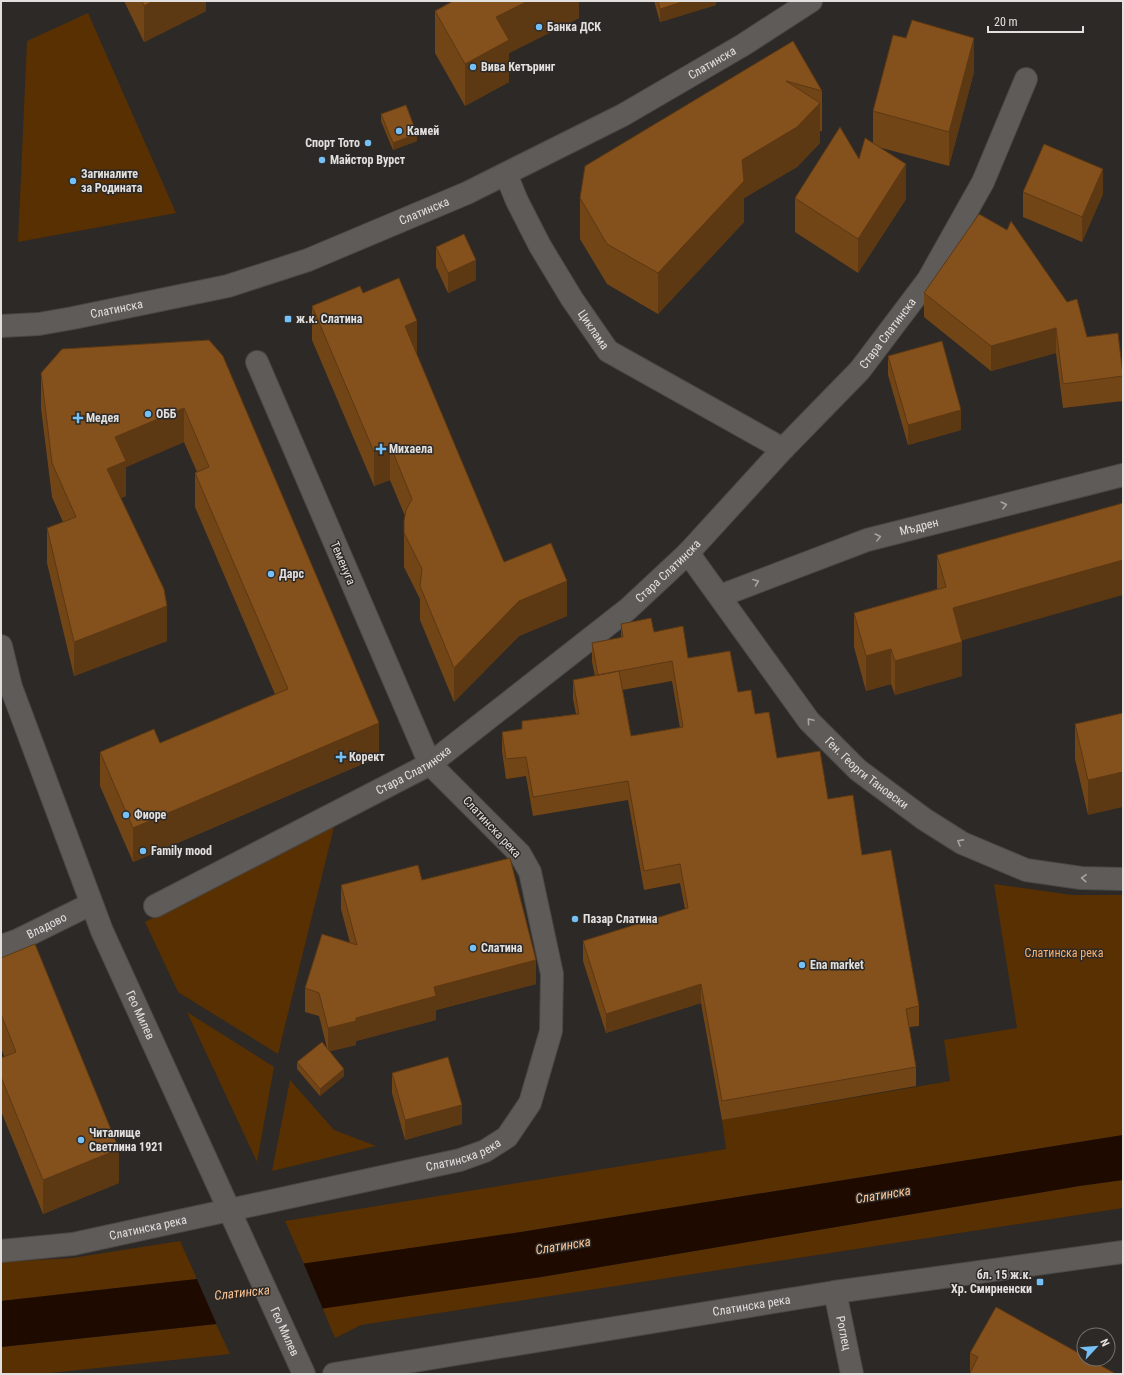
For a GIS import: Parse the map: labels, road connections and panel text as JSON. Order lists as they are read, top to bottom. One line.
{"streets":{"street":["Слатинска","Циклама","Стара Слатинска","Мъдрен","Теменуга","Ген. Георги Тановски","Слатинска река","Владово","Гео Милев","Роглец"]},"crossings":[["Слатинска","Циклама"],["Циклама","Стара Слатинска"],["Стара Слатинска","Теменуга"],["Стара Слатинска","Ген. Георги Тановски"],["Стара Слатинска","Слатинска река"],["Мъдрен","Ген. Георги Тановски"],["Теменуга","Слатинска река"],["Слатинска река","Гео Милев"],["Слатинска река","Роглец"],["Владово","Гео Милев"]],"one_way":["Мъдрен","Ген. Георги Тановски"],"water":["Слатинска"],"parks":["Слатинска река"],"places":{"other":["Банка ДСК","Вива Кетъринг","Камей","Спорт Тото","Майстор Вурст","Загиналите за Родината","ОББ","Дарс","Фиоре","Family mood","Пазар Слатина","Слатина","Ena market","Читалище Светлина 1921"],"transit":["ж.к. Слатина","бл. 15 ж.к. Хр. Смирненски"],"health":["Медея","Михаела","Корект"]},"scale_bar":"20 m","north":"top right"}
